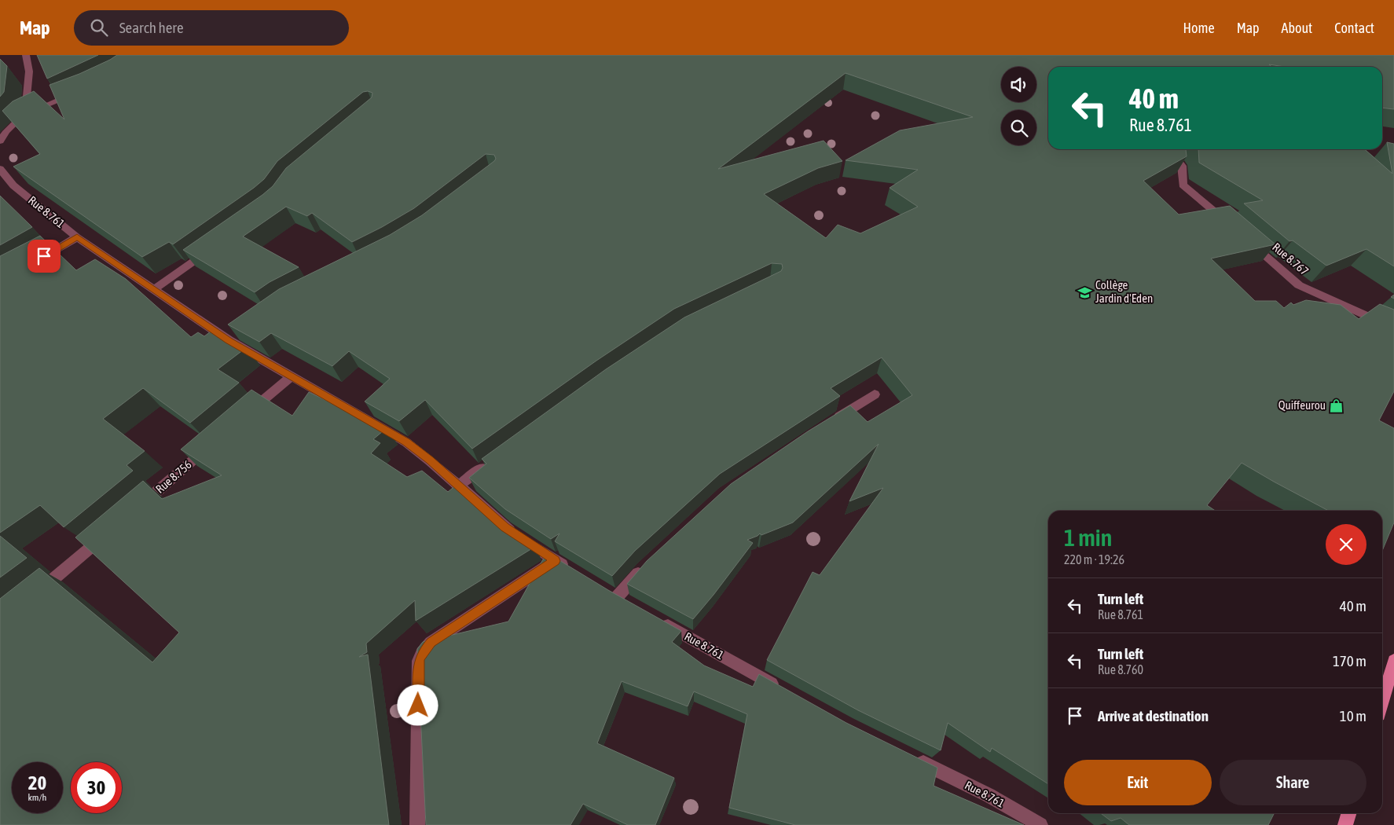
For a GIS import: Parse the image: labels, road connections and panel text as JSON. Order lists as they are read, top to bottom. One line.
{"streets":{"street":["Rue 8.761","Rue 8.767","Rue 8.756"]},"places":{"school or university":["Collège Jardin d'Eden"],"shop":["Quiffeurou"]},"page":{"header":"Map","search":"Search here","nav":["Home","Map","About","Contact"],"turn":["40 m","Rue 8.761"],"heading":["1 min","220 m · 19:26"],"list":[{"name":"Turn left","note":"Rue 8.761","value":"40 m"},{"name":"Turn left","note":"Rue 8.760","value":"170 m"},{"name":"Arrive at destination","value":"10 m"}],"buttons":["Exit","Share"],"speed":"20 km/h","limit":"30"}}
